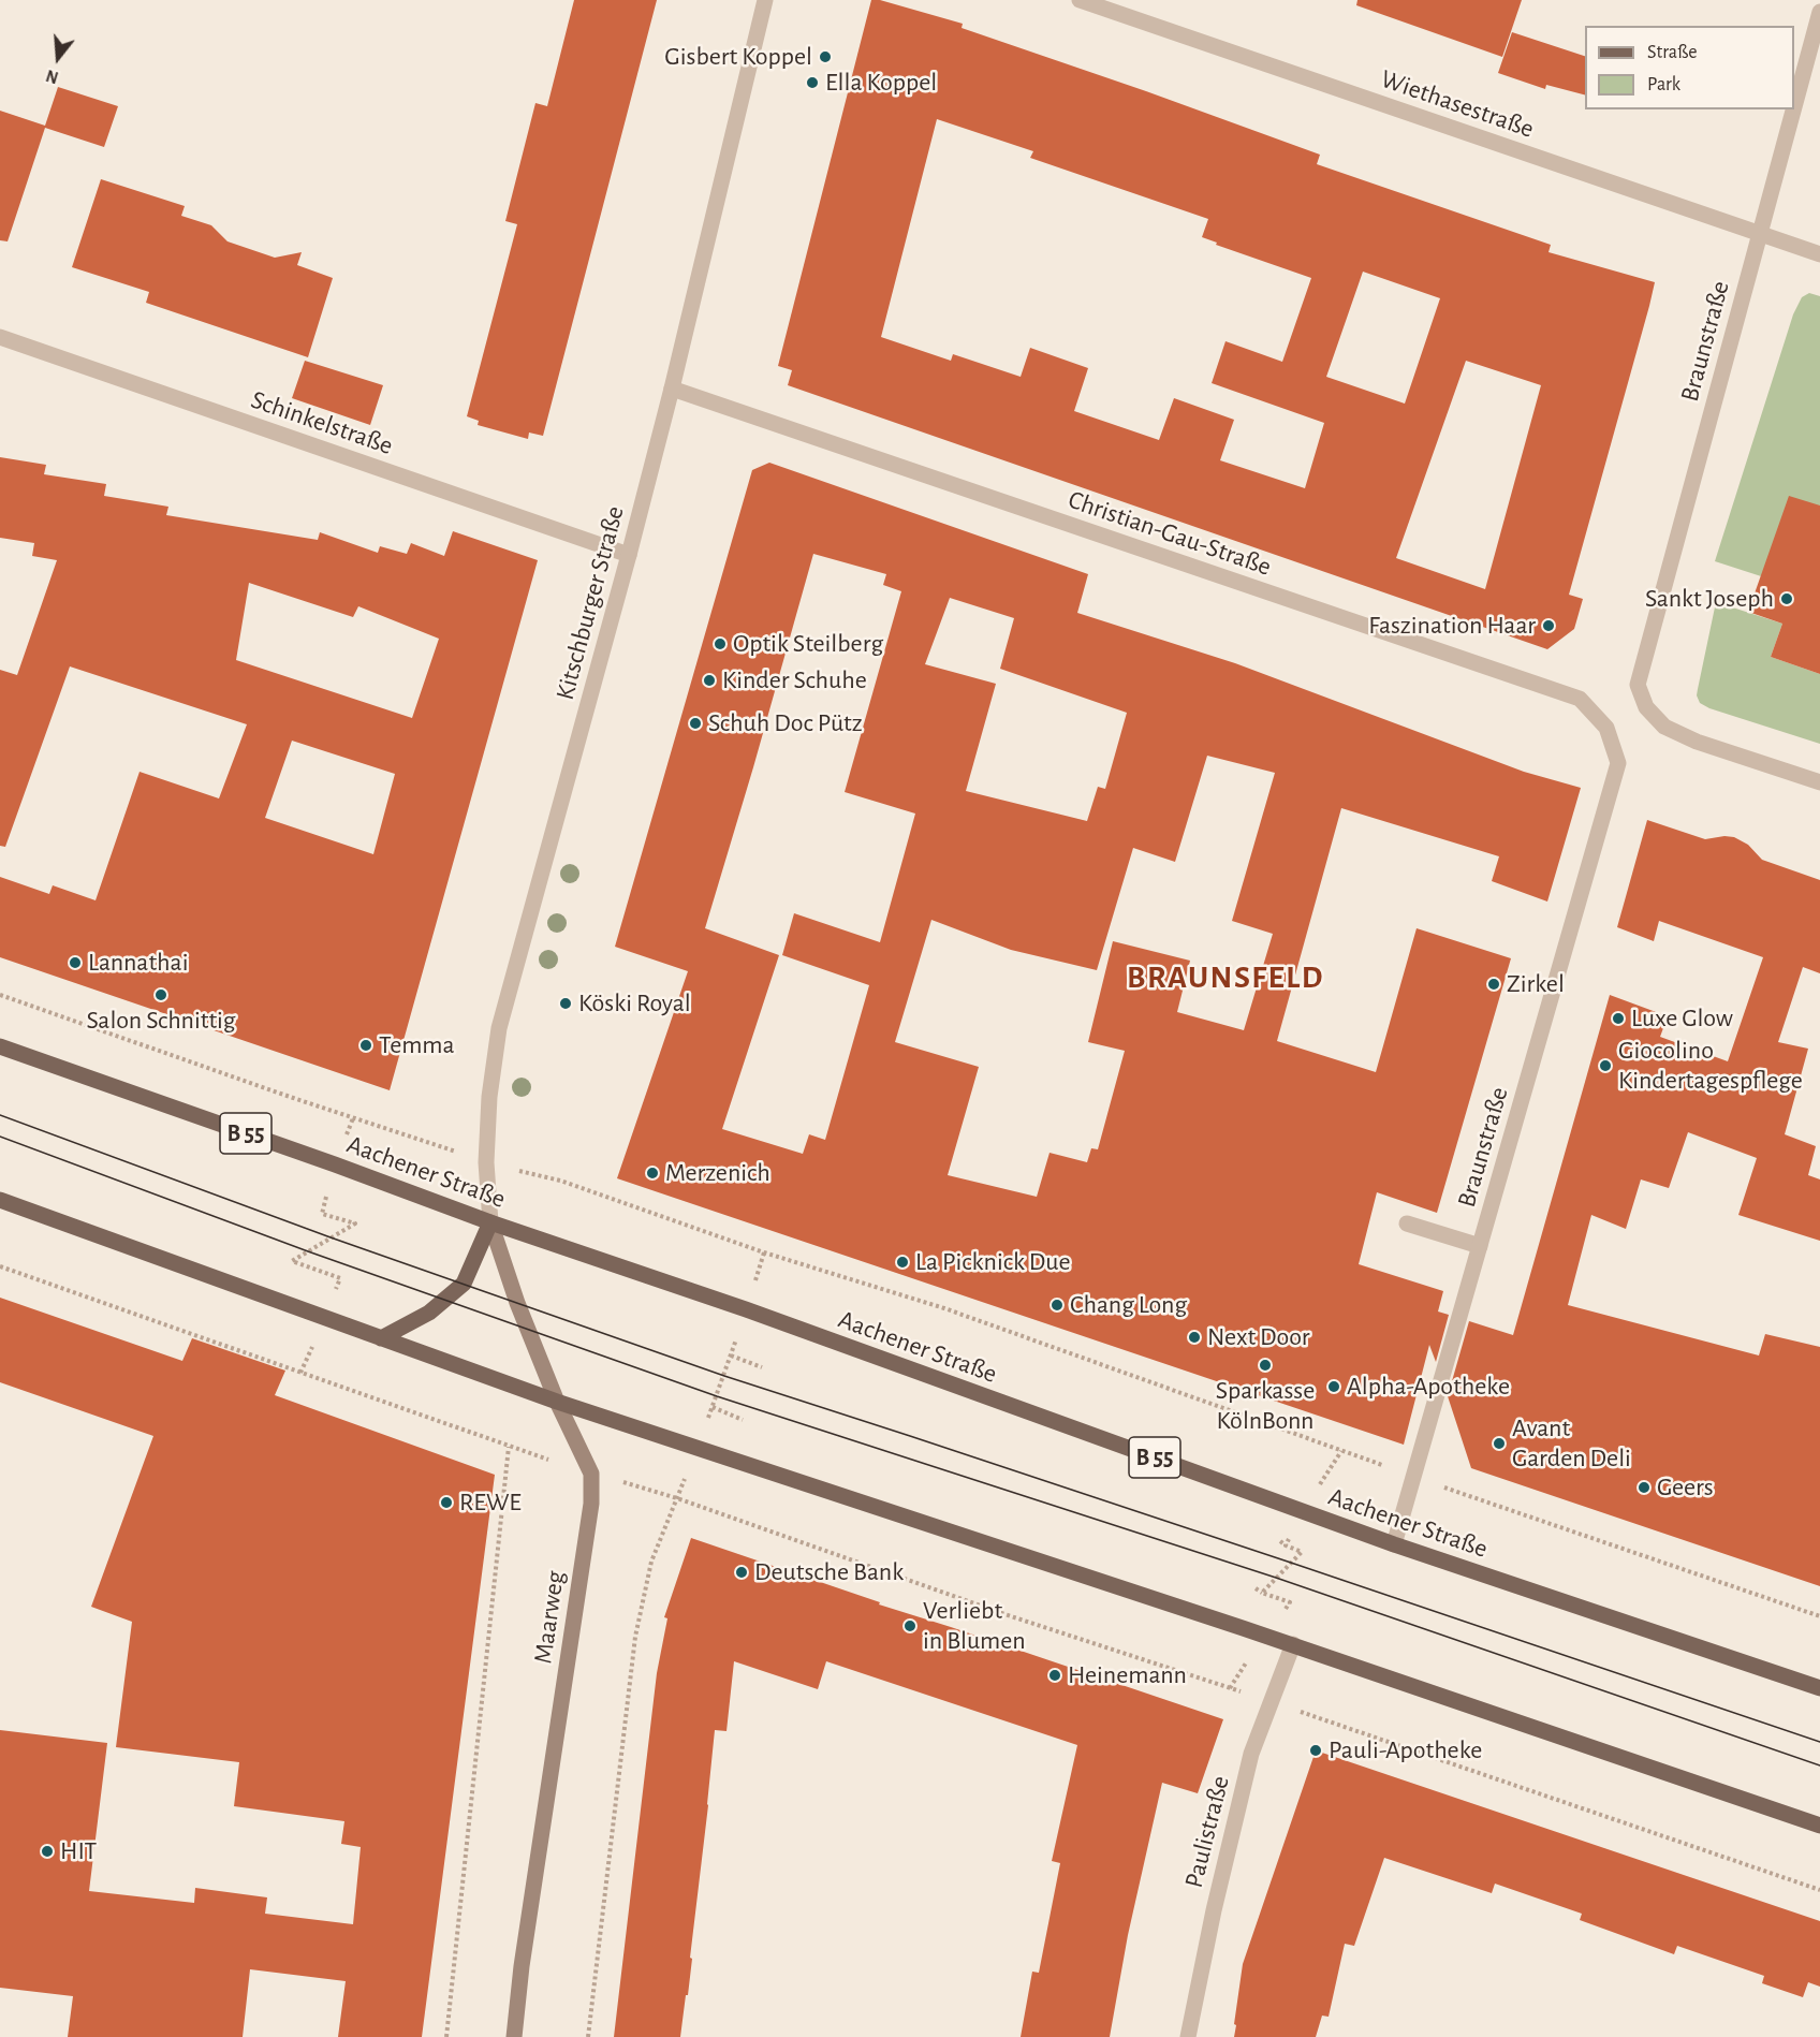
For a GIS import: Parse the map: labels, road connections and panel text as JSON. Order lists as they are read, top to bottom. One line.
{"streets":{"main road":["B 55","Aachener Straße","Maarweg"],"street":["Wiethasestraße","Braunstraße","Schinkelstraße","Christian-Gau-Straße","Kitschburger Straße","Paulistraße"]},"crossings":[["Wiethasestraße","Braunstraße"],["Braunstraße","Christian-Gau-Straße"],["Braunstraße","Aachener Straße"],["Schinkelstraße","Kitschburger Straße"],["Christian-Gau-Straße","Kitschburger Straße"],["Kitschburger Straße","Aachener Straße"],["Kitschburger Straße","Maarweg"],["Aachener Straße","Maarweg"]],"districts":["BRAUNSFELD"],"places":["Gisbert Koppel","Ella Koppel","Sankt Joseph","Faszination Haar","Optik Steilberg","Kinder Schuhe","Schuh Doc Pütz","Lannathai","Zirkel","Salon Schnittig","Köski Royal","Luxe Glow","Temma","Giocolino Kindertagespflege","Merzenich","La Picknick Due","Chang Long","Next Door","Sparkasse KölnBonn","Alpha-Apotheke","Avant Garden Deli","Geers","REWE","Deutsche Bank","Verliebt in Blumen","Heinemann","Pauli-Apotheke","HIT"],"legend":["Straße","Park"],"north":"bottom"}
